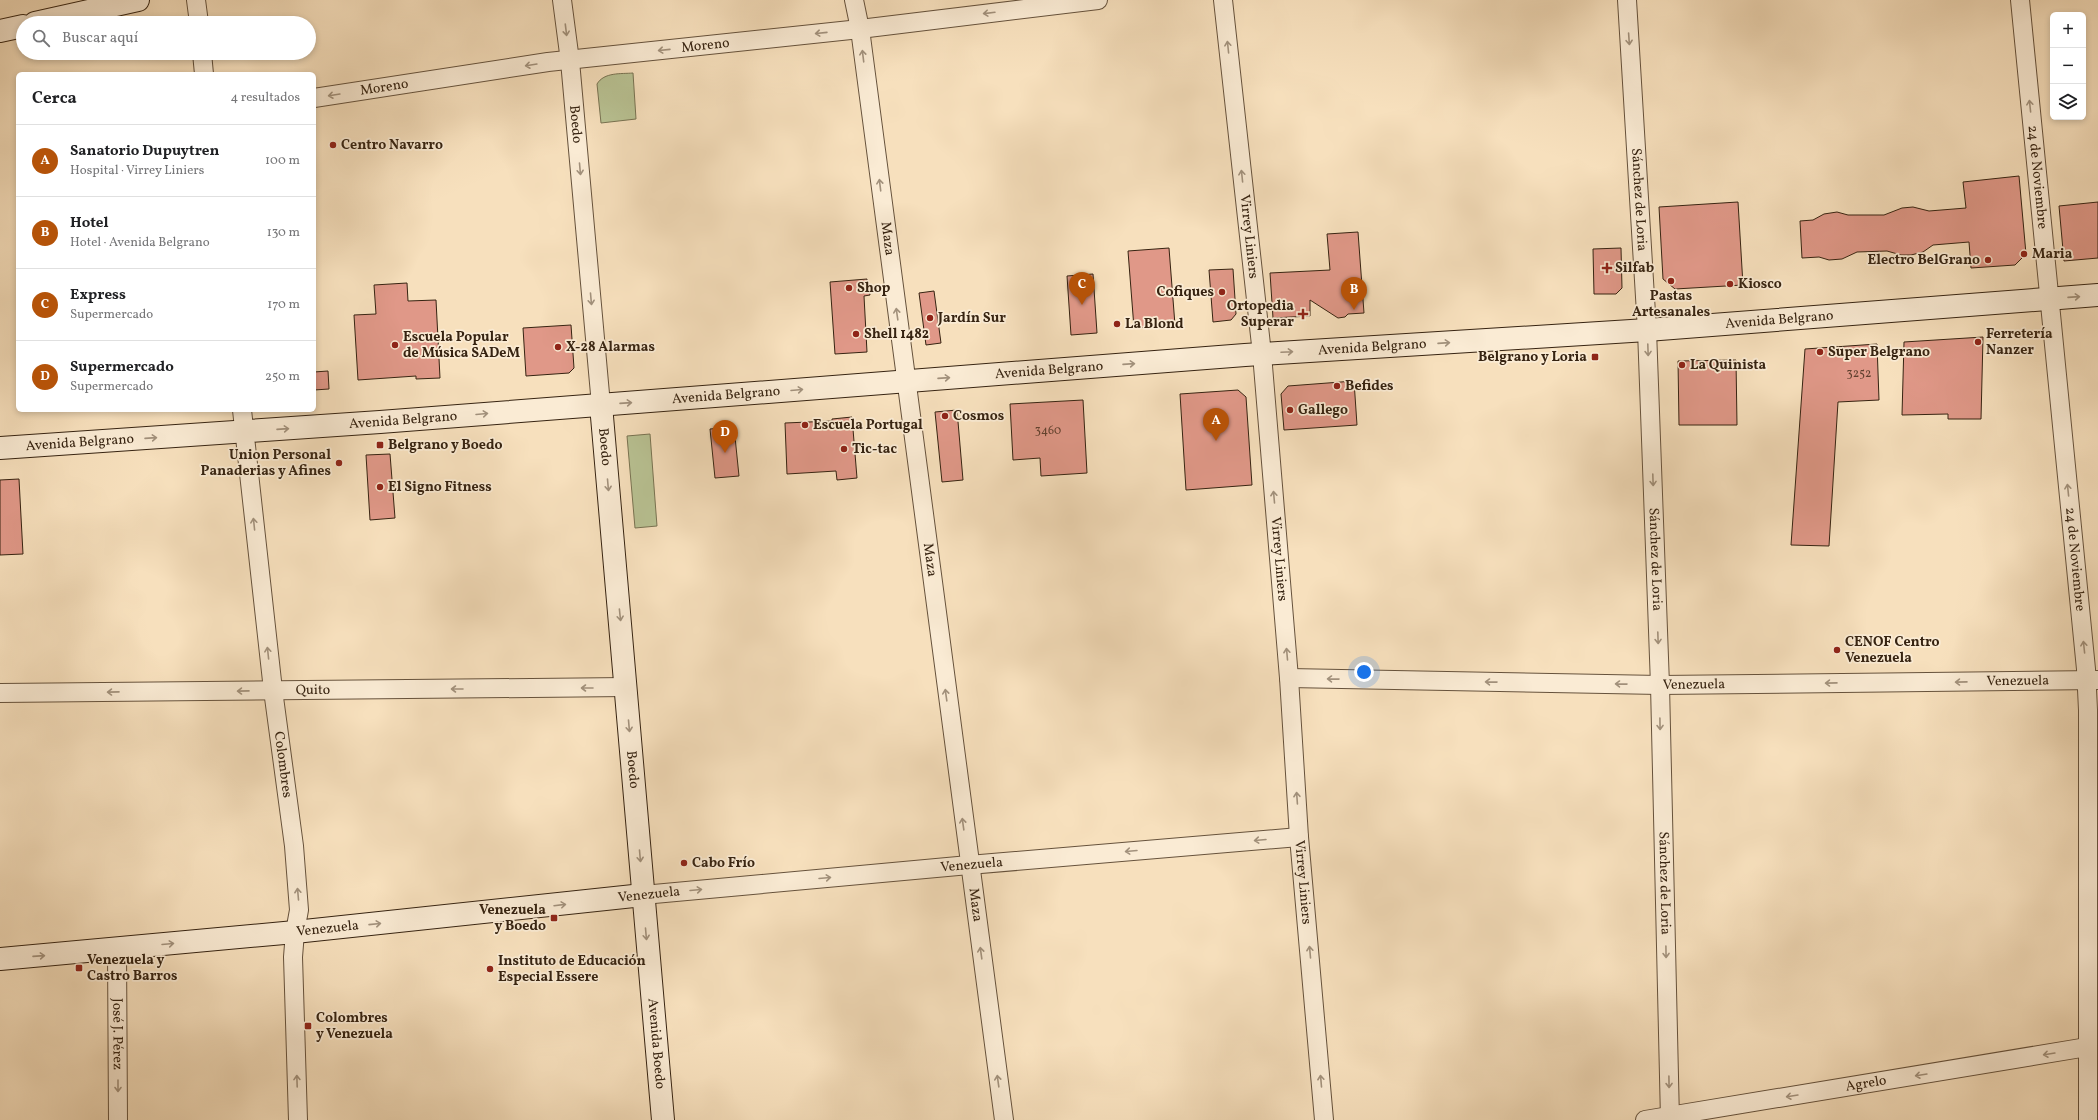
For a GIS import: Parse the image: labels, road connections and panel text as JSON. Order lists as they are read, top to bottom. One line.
{"streets":{"main road":["Boedo","Avenida Belgrano","Venezuela","Avenida Boedo"],"street":["Moreno","24 de Noviembre","Sánchez de Loria","Virrey Liniers","Maza","Quito","Colombres","José J. Pérez","Agrelo"]},"crossings":[["Moreno","Boedo"],["Moreno","Maza"],["Boedo","Avenida Belgrano"],["Boedo","Venezuela"],["Boedo","Quito"],["Boedo","Avenida Boedo"],["24 de Noviembre","Avenida Belgrano"],["24 de Noviembre","Venezuela"],["24 de Noviembre","Agrelo"],["Sánchez de Loria","Avenida Belgrano"],["Sánchez de Loria","Venezuela"],["Sánchez de Loria","Agrelo"],["Virrey Liniers","Avenida Belgrano"],["Virrey Liniers","Venezuela"],["Maza","Avenida Belgrano"],["Maza","Venezuela"],["Avenida Belgrano","Colombres"],["Venezuela","Colombres"],["Venezuela","José J. Pérez"],["Venezuela","Avenida Boedo"],["Quito","Colombres"]],"one_way":["Moreno","Boedo","24 de Noviembre","Sánchez de Loria","Virrey Liniers","Maza","Avenida Belgrano","Quito","Colombres","José J. Pérez","Avenida Boedo","Agrelo"],"places":{"other":["Centro Navarro","Maria","Electro BelGrano","Pastas Artesanales","Kiosco","Shop","Cofiques","Jardín Sur","La Blond","Shell 1482","Ferretería Nanzer","Escuela Popular de Música SADeM","X-28 Alarmas","Super Belgrano","La Quinista","Befides","Gallego","Cosmos","Escuela Portugal","Tic-tac","Union Personal Panaderias y Afines","El Signo Fitness","CENOF Centro Venezuela","Cabo Frío","Instituto de Educación Especial Essere"],"health":["Silfab","Ortopedia Superar"],"transit":["Belgrano y Loria","Belgrano y Boedo","Venezuela y Boedo","Venezuela y Castro Barros","Colombres y Venezuela"]},"house_numbers":["3252","3460"],"page":{"map_buttons":["+","−"],"search":"Buscar aquí","heading":["Cerca","4 resultados"],"list":[{"mark":"A","name":"Sanatorio Dupuytren","note":"Hospital · Virrey Liniers","value":"100 m"},{"mark":"B","name":"Hotel","note":"Hotel · Avenida Belgrano","value":"130 m"},{"mark":"C","name":"Express","note":"Supermercado","value":"170 m"},{"mark":"D","name":"Supermercado","note":"Supermercado","value":"250 m"}],"pins":["C","B","A","D"]}}
